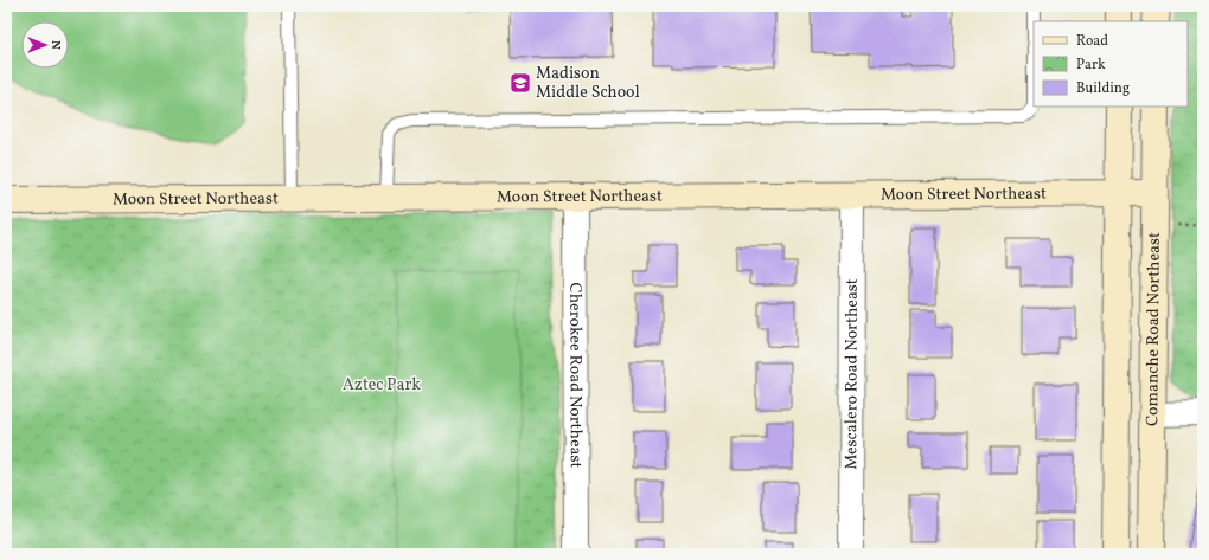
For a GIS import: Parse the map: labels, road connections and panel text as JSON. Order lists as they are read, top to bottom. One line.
{"streets":{"street":["Moon Street Northeast","Comanche Road Northeast","Mescalero Road Northeast","Cherokee Road Northeast"]},"crossings":[["Moon Street Northeast","Comanche Road Northeast"],["Moon Street Northeast","Mescalero Road Northeast"],["Moon Street Northeast","Cherokee Road Northeast"]],"parks":["Aztec Park"],"places":{"school or university":["Madison Middle School"]},"legend":["Road","Park","Building"],"north":"right"}
